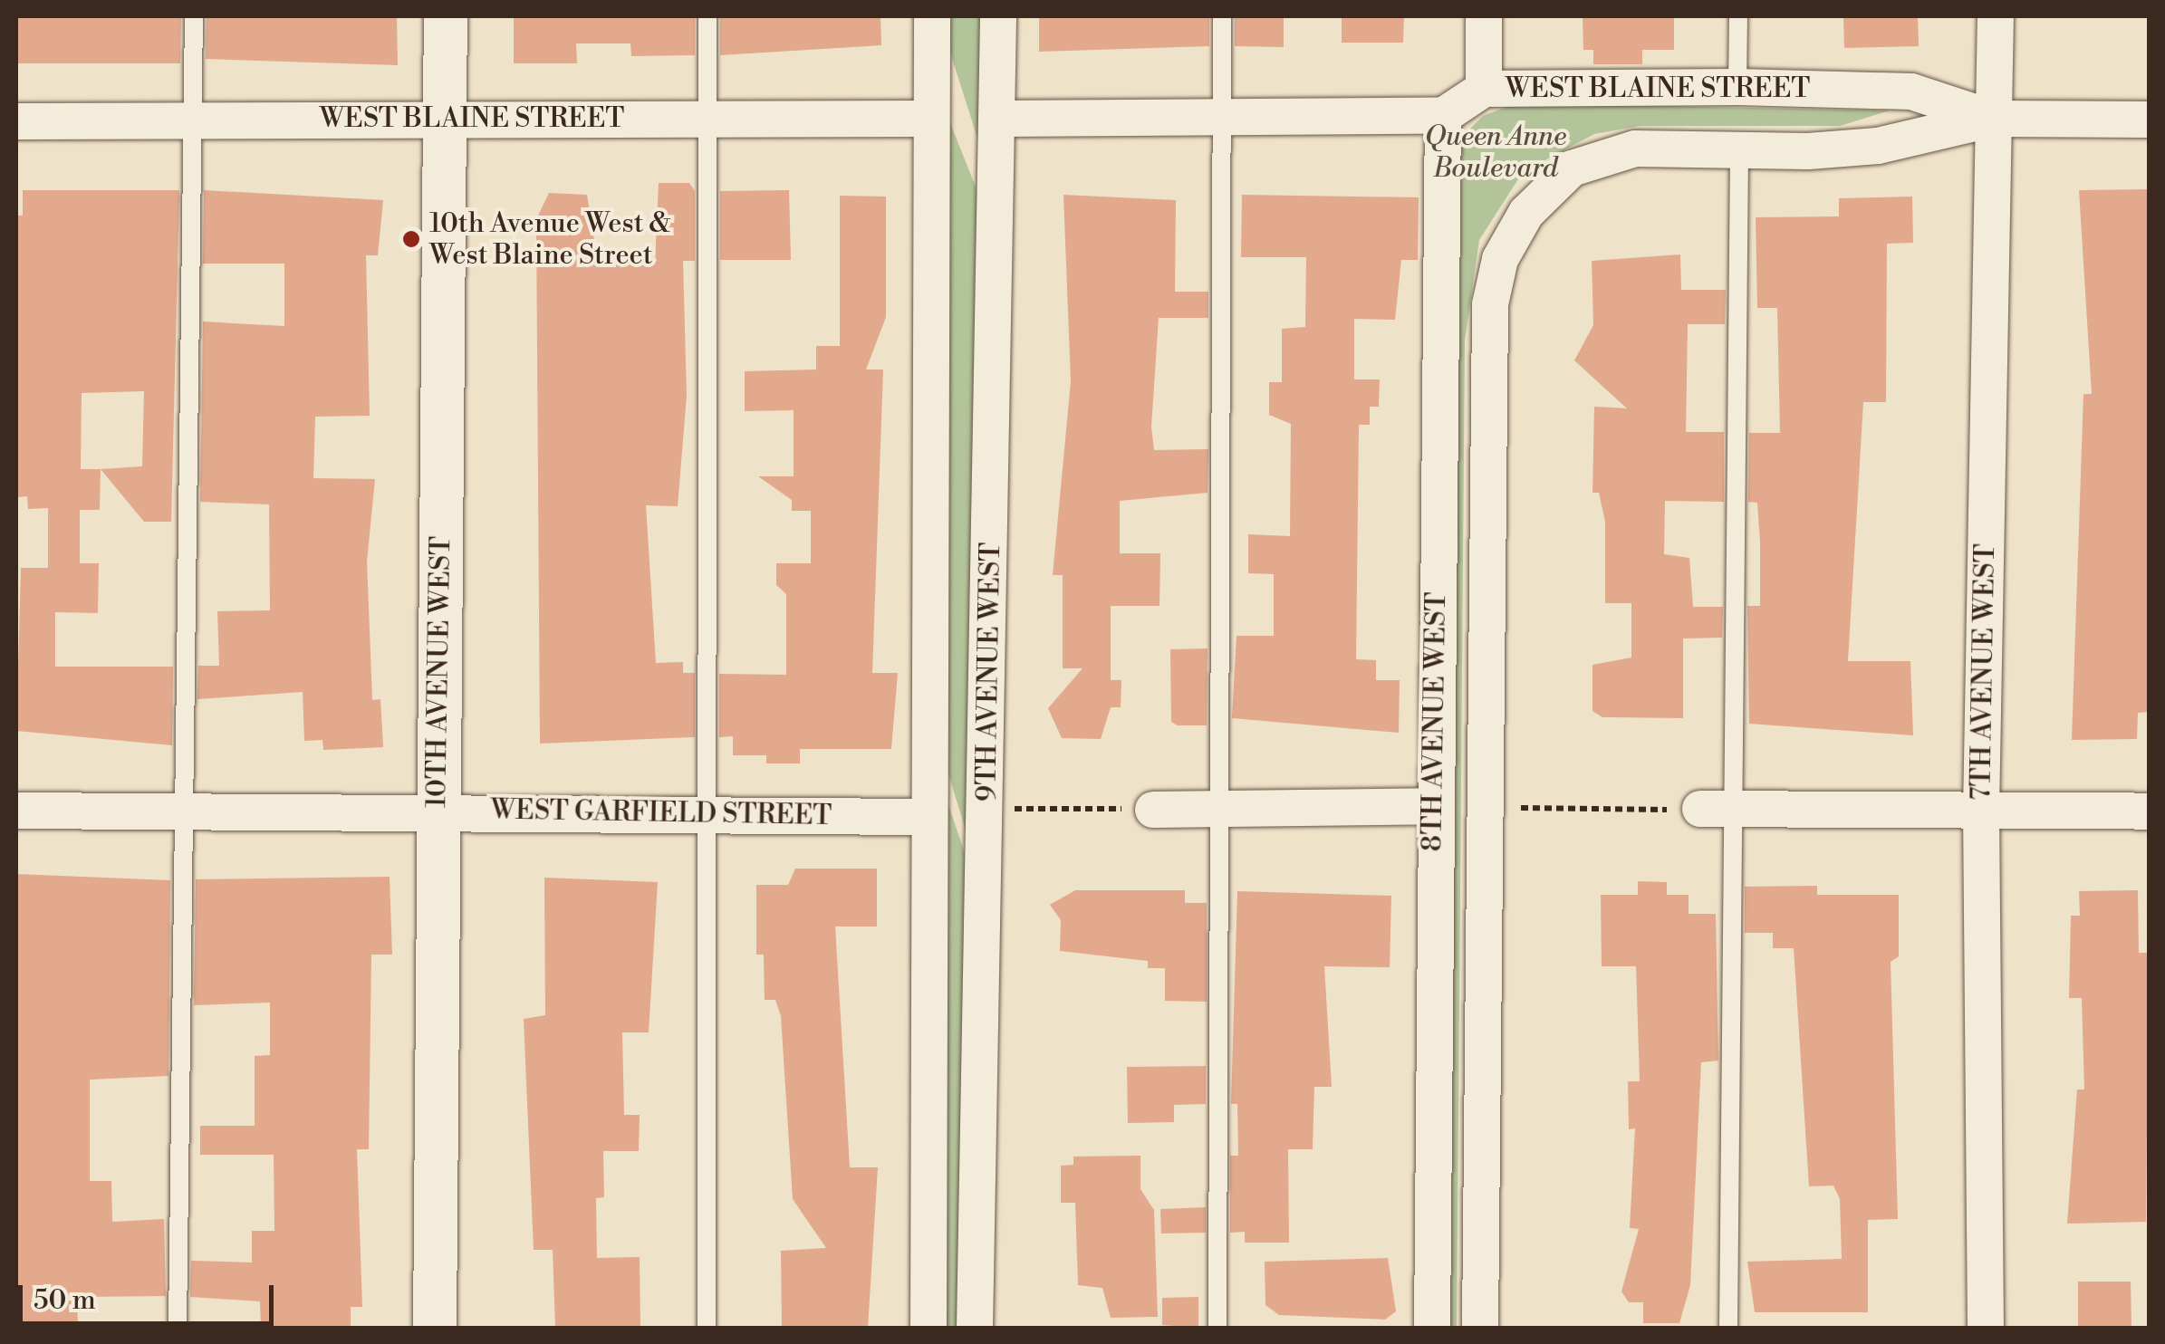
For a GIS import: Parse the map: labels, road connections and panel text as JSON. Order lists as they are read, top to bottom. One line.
{"streets":{"street":["WEST BLAINE STREET","10TH AVENUE WEST","9TH AVENUE WEST","7TH AVENUE WEST","8TH AVENUE WEST","WEST GARFIELD STREET"]},"crossings":[["WEST BLAINE STREET","10TH AVENUE WEST"],["WEST BLAINE STREET","7TH AVENUE WEST"],["WEST BLAINE STREET","8TH AVENUE WEST"],["10TH AVENUE WEST","WEST GARFIELD STREET"]],"parks":["Queen Anne Boulevard"],"places":["10th Avenue West & West Blaine Street"],"scale_bar":"50 m"}
